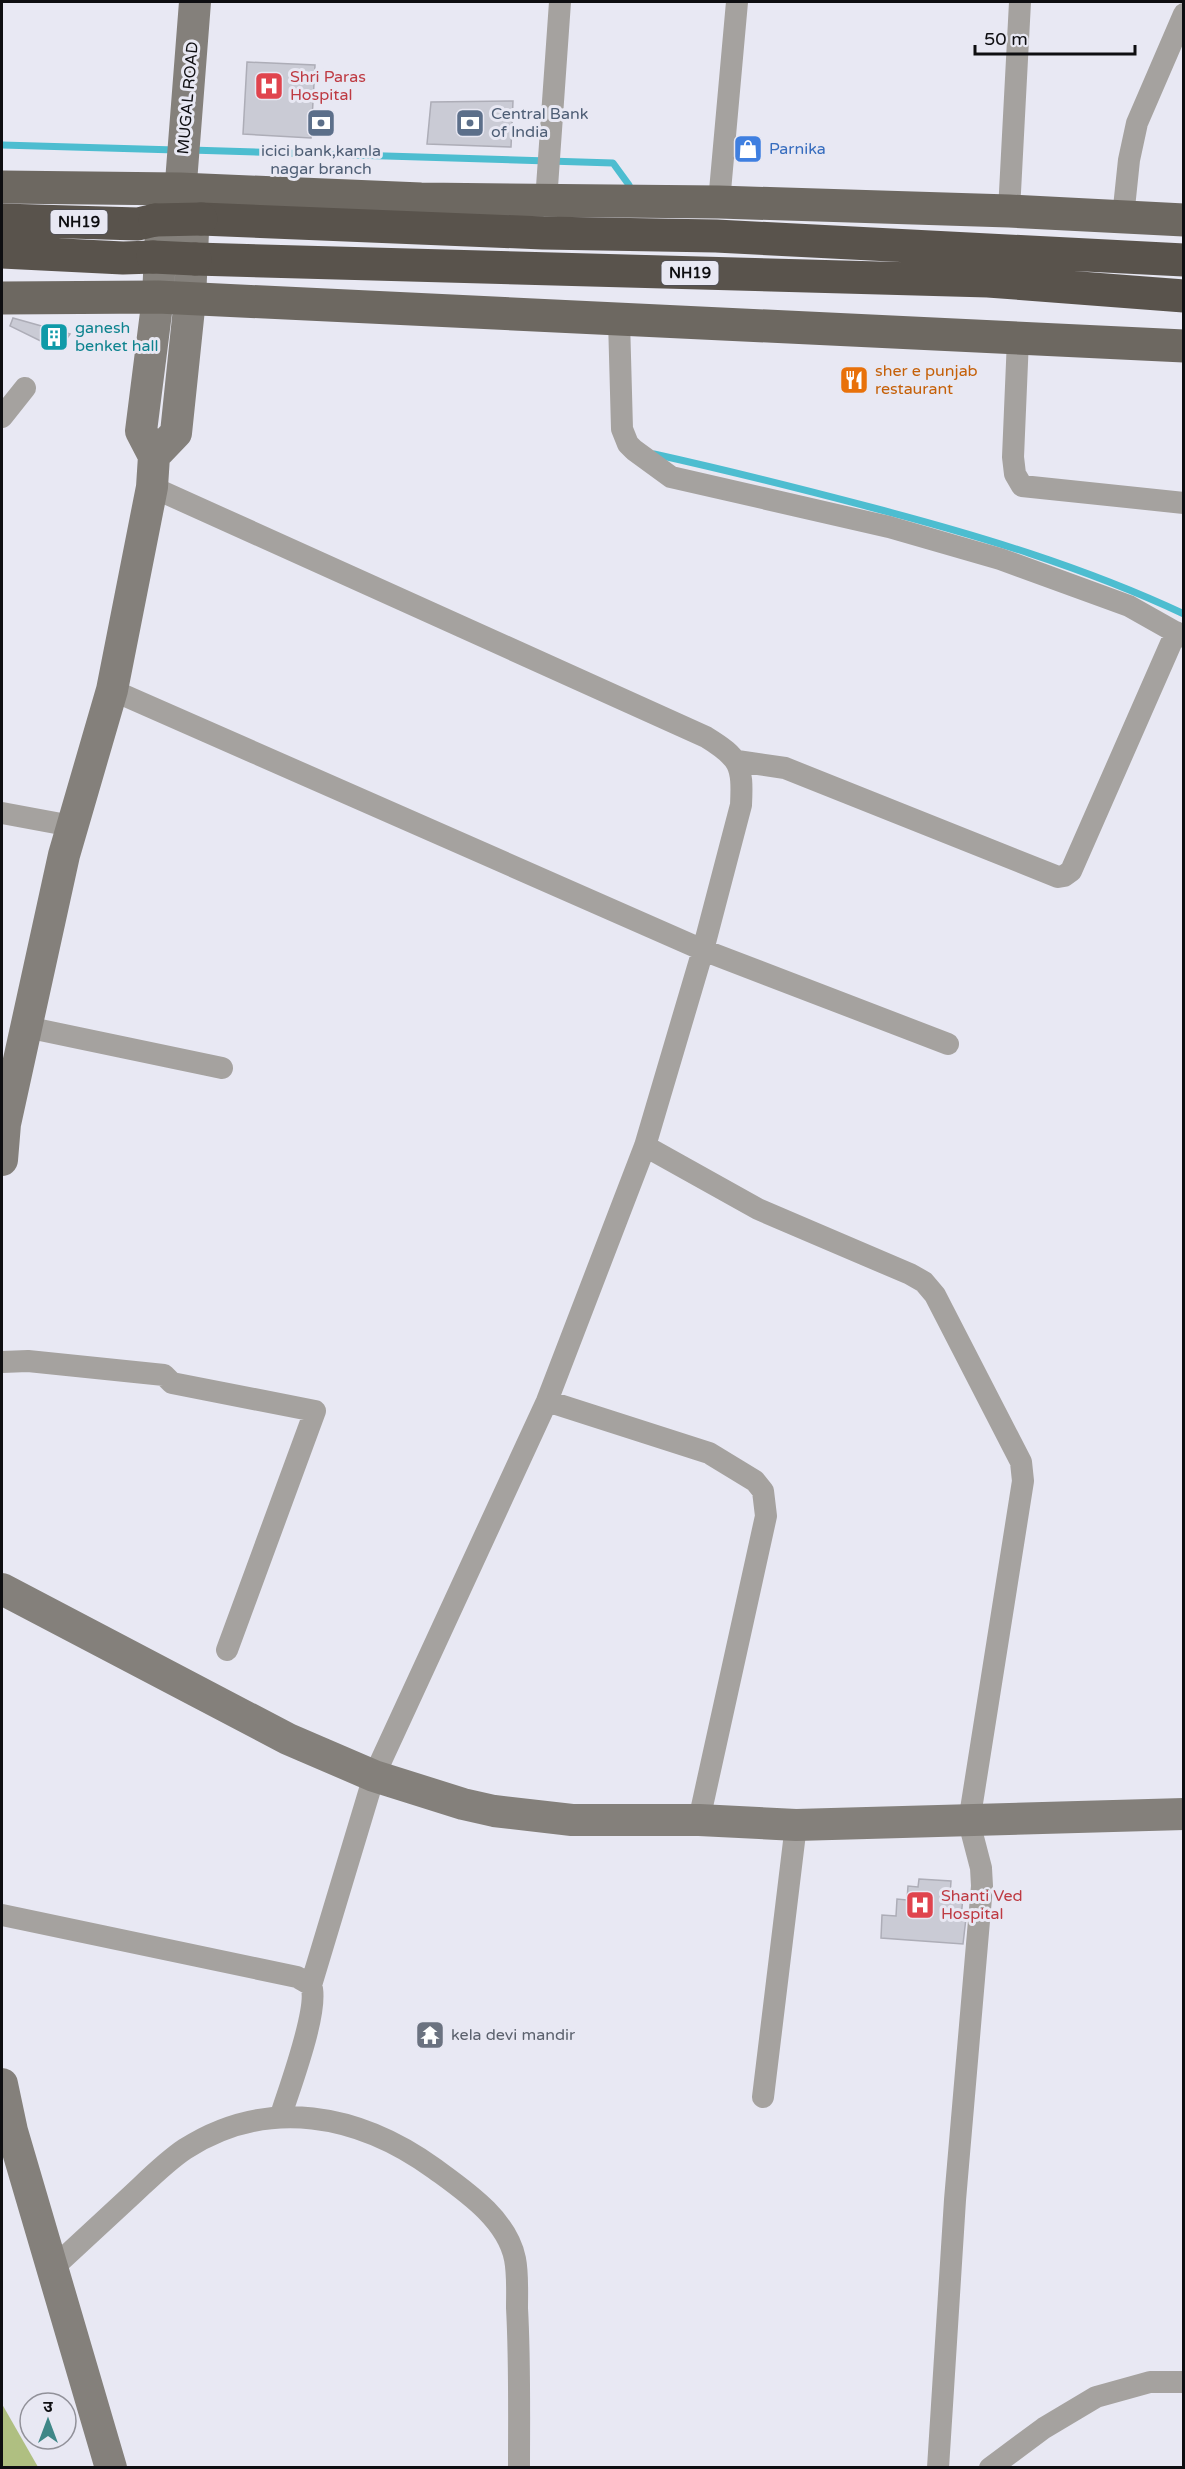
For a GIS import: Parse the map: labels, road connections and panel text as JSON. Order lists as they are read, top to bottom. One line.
{"streets":{"highway":["NH19"],"street":["MUGAL ROAD"]},"places":{"hospital":["Shri Paras Hospital","Shanti Ved Hospital"],"bank":["icici bank,kamla nagar branch","Central Bank of India"],"shop":["Parnika"],"building":["ganesh benket hall"],"restaurant":["sher e punjab restaurant"],"temple":["kela devi mandir"]},"scale_bar":"50 m","north":"top"}
